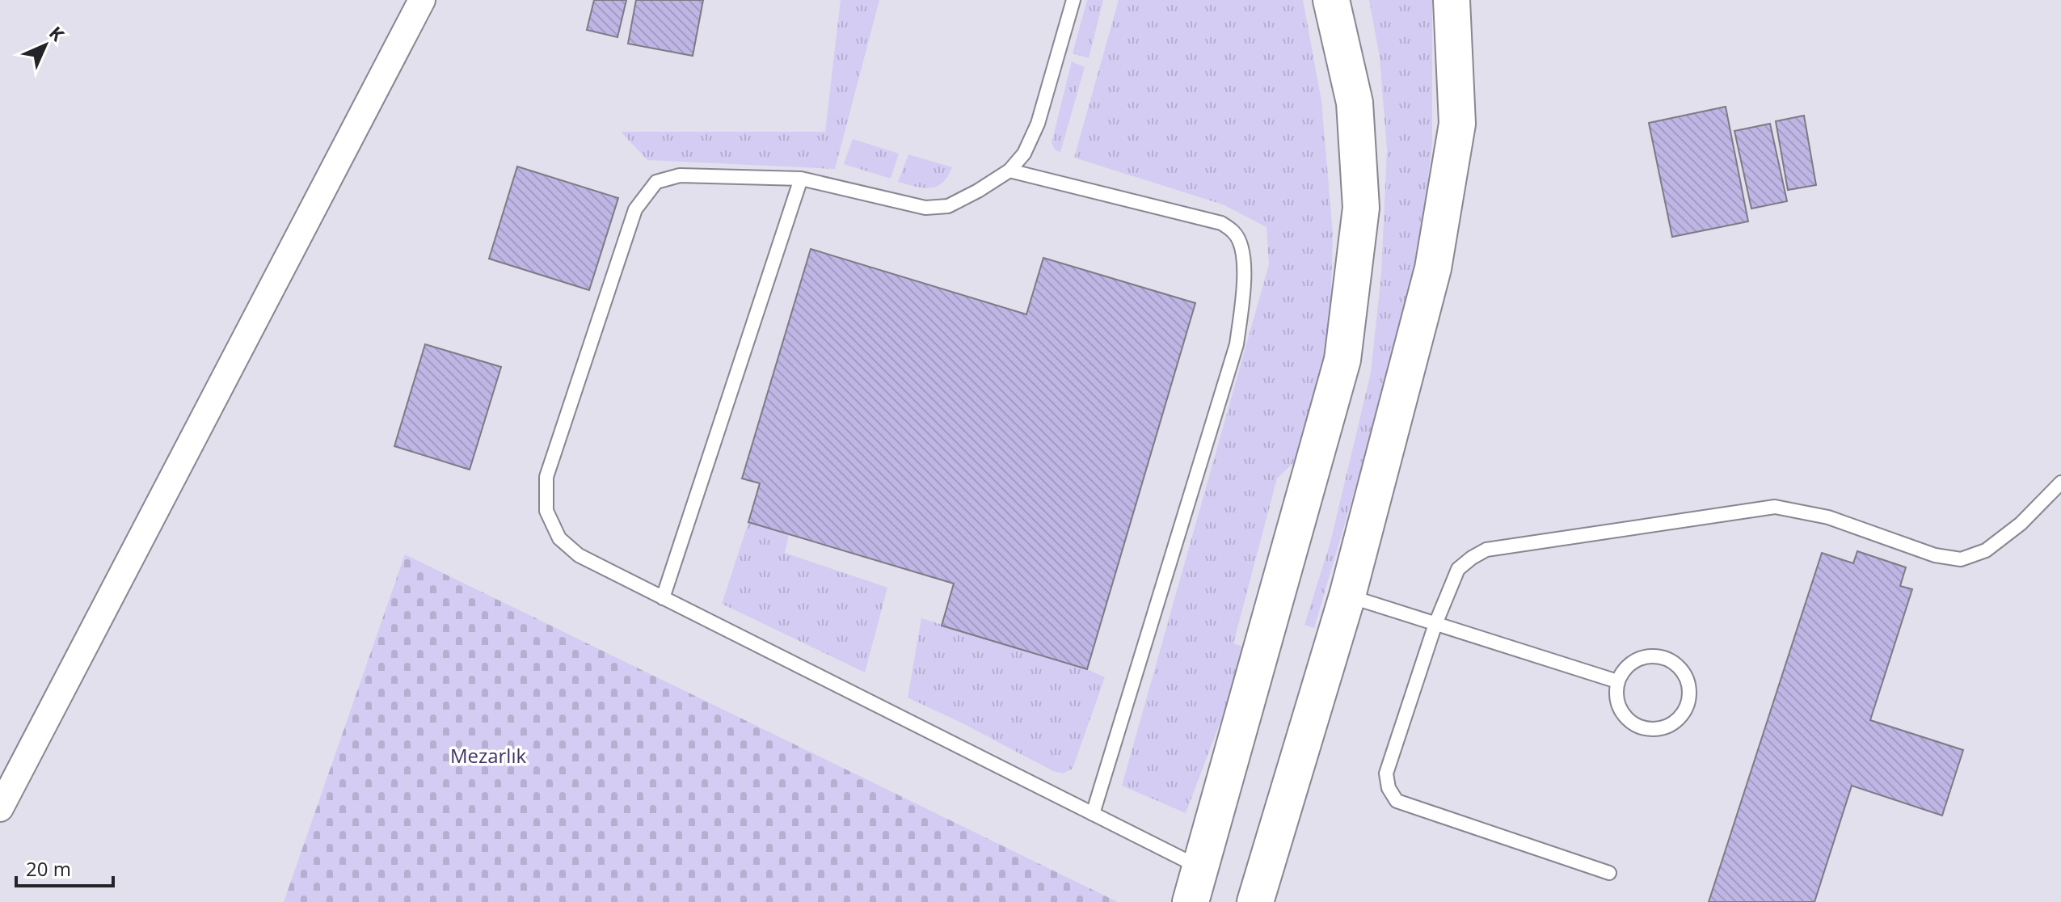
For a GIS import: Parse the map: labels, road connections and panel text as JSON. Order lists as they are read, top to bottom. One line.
{"parks":["Mezarlık"],"scale_bar":"20 m","north":"top right"}
